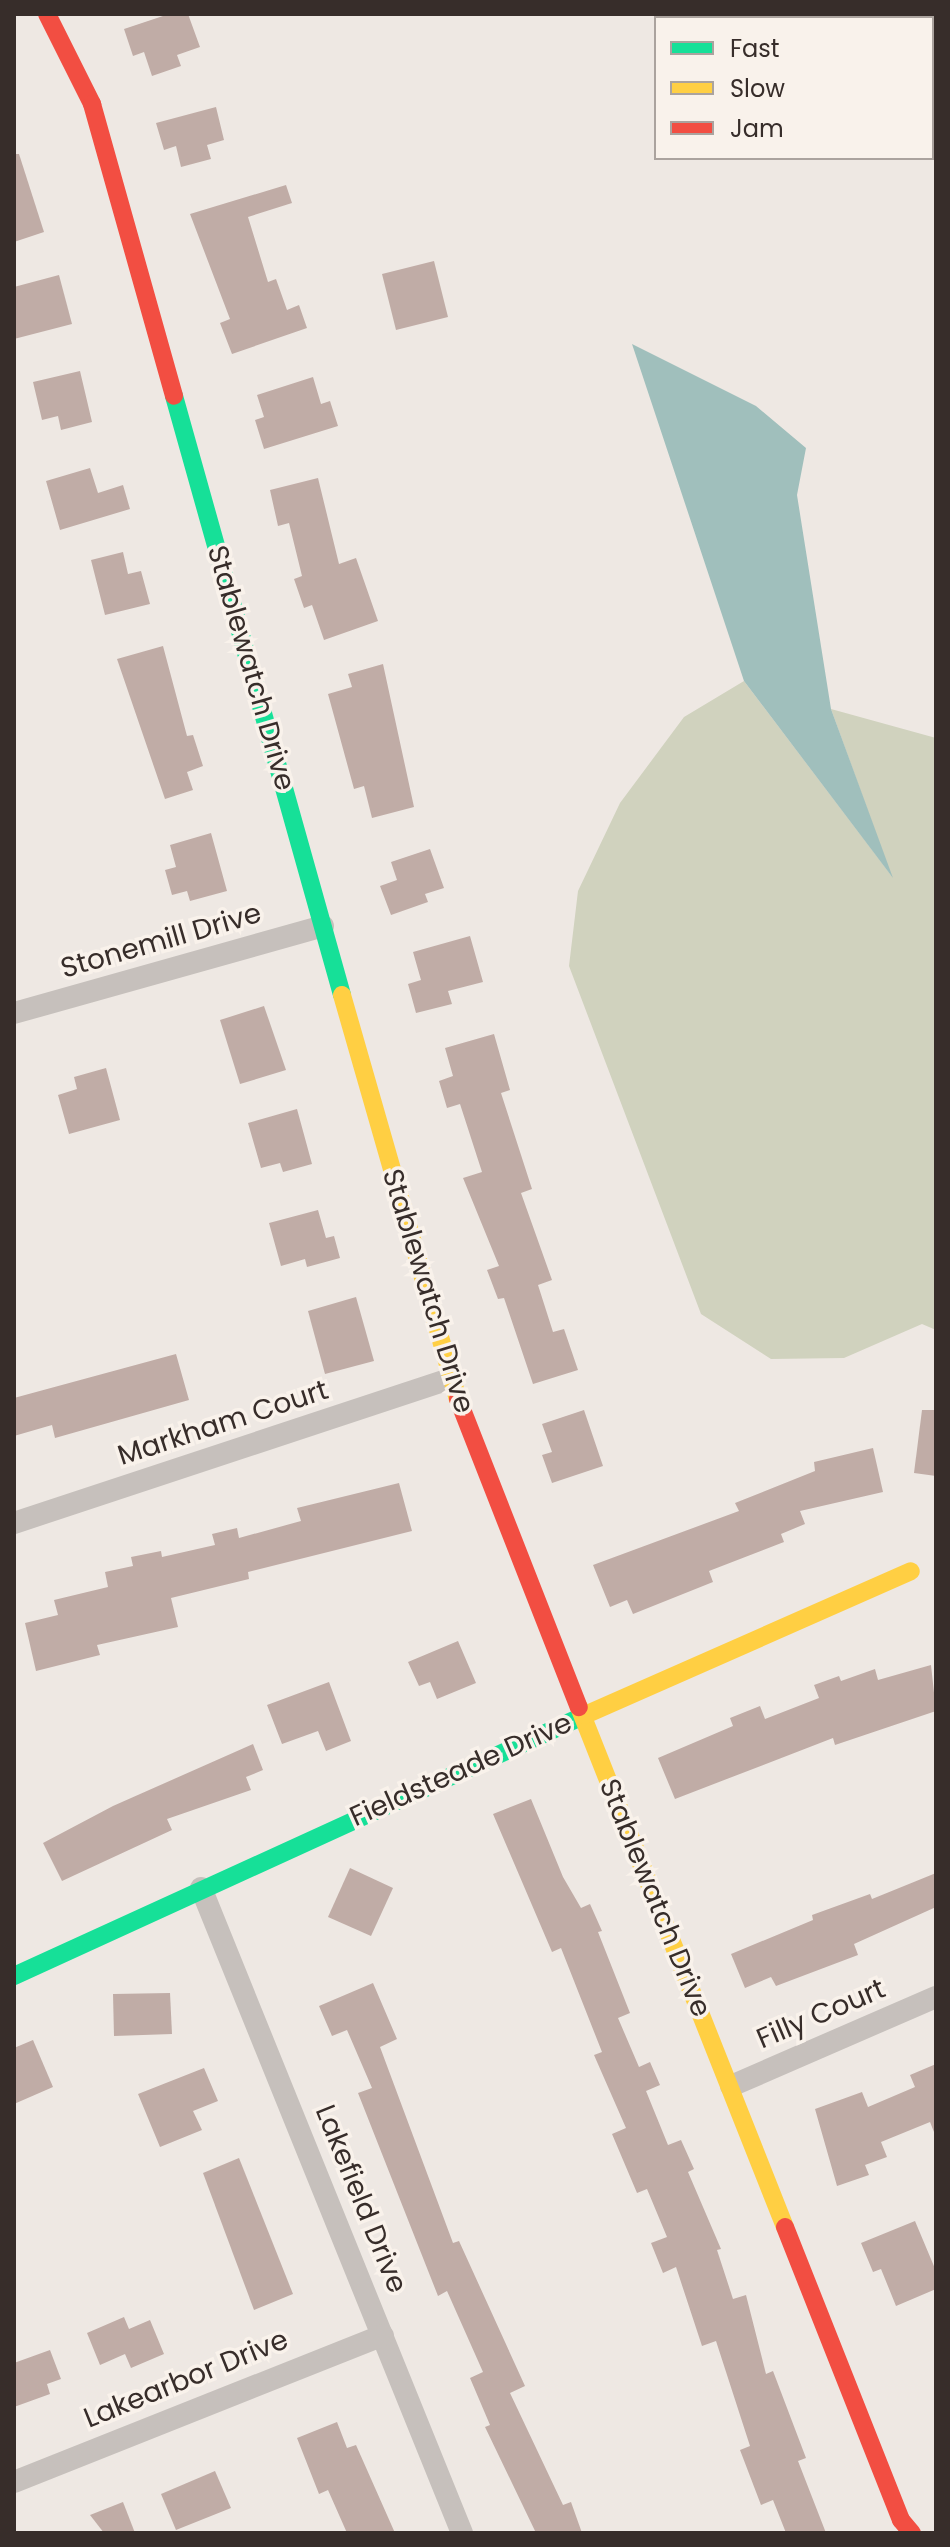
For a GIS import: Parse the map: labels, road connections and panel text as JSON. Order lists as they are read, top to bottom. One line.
{"streets":{"street":["Stablewatch Drive","Stonemill Drive","Markham Court","Fieldsteade Drive","Filly Court","Lakefield Drive","Lakearbor Drive"]},"crossings":[["Stablewatch Drive","Stonemill Drive"],["Stablewatch Drive","Markham Court"],["Stablewatch Drive","Fieldsteade Drive"],["Stablewatch Drive","Filly Court"],["Fieldsteade Drive","Lakefield Drive"],["Lakefield Drive","Lakearbor Drive"]],"legend":["Fast","Slow","Jam"]}
